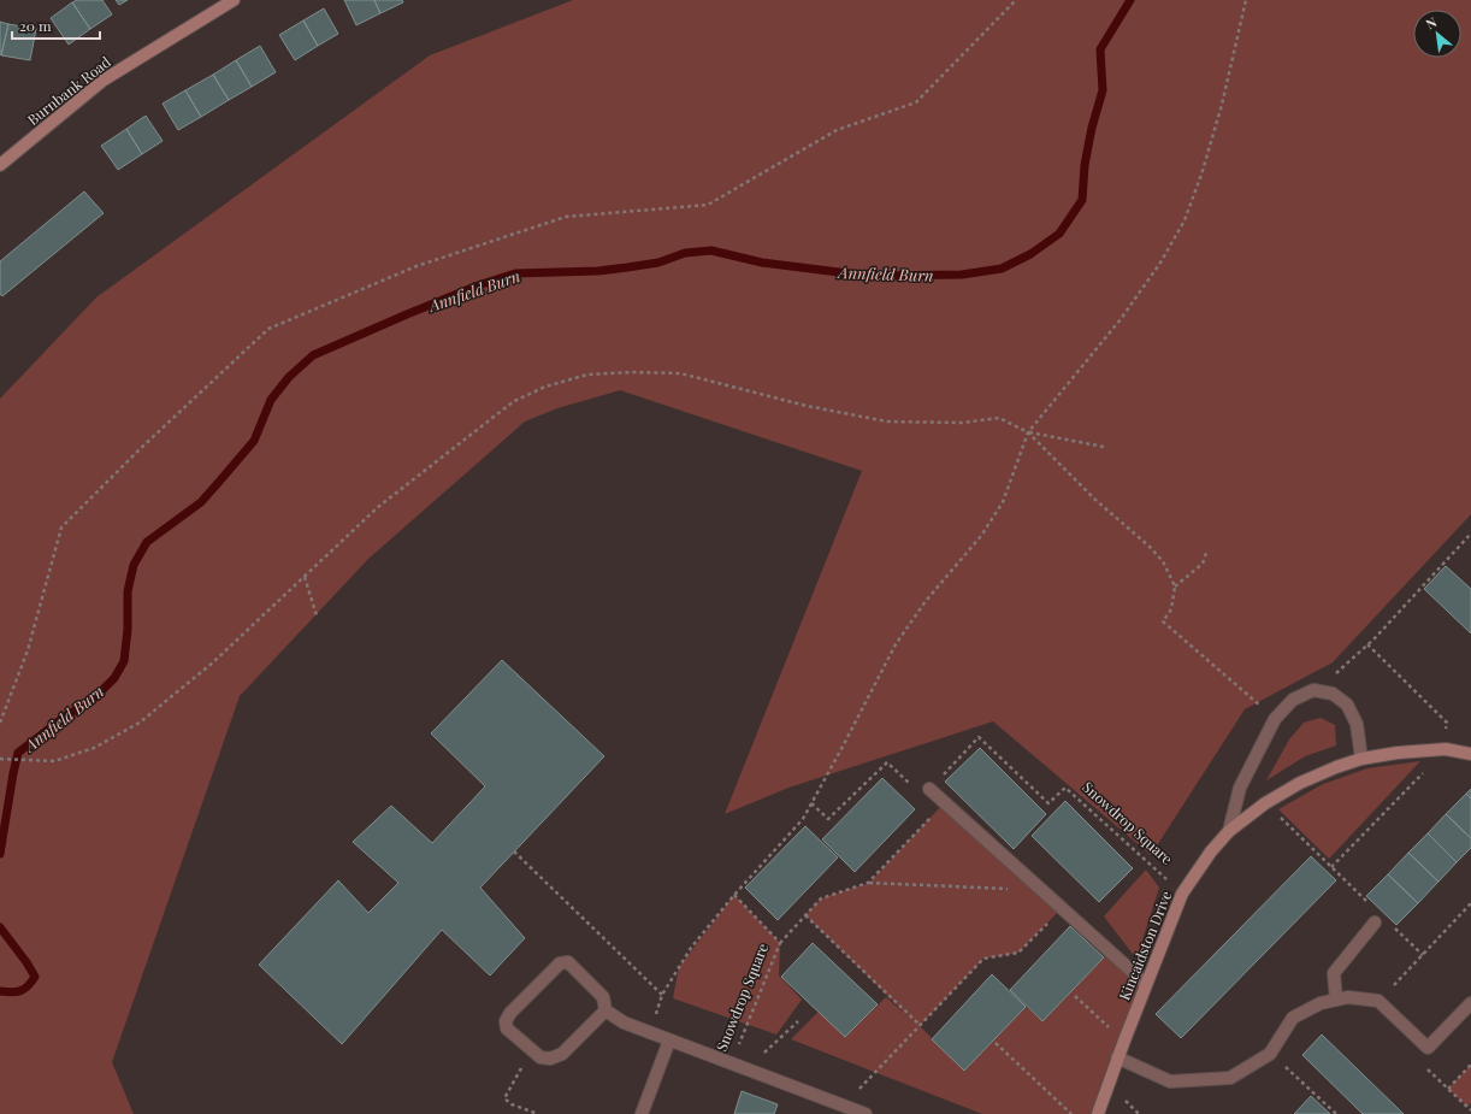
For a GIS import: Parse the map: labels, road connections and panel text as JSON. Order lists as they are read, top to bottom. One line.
{"streets":{"street":["Burnbank Road","Kincaidston Drive"],"path":["Snowdrop Square"]},"crossings":[["Snowdrop Square","Kincaidston Drive"]],"water":["Annfield Burn"],"scale_bar":"20 m","north":"top left"}
